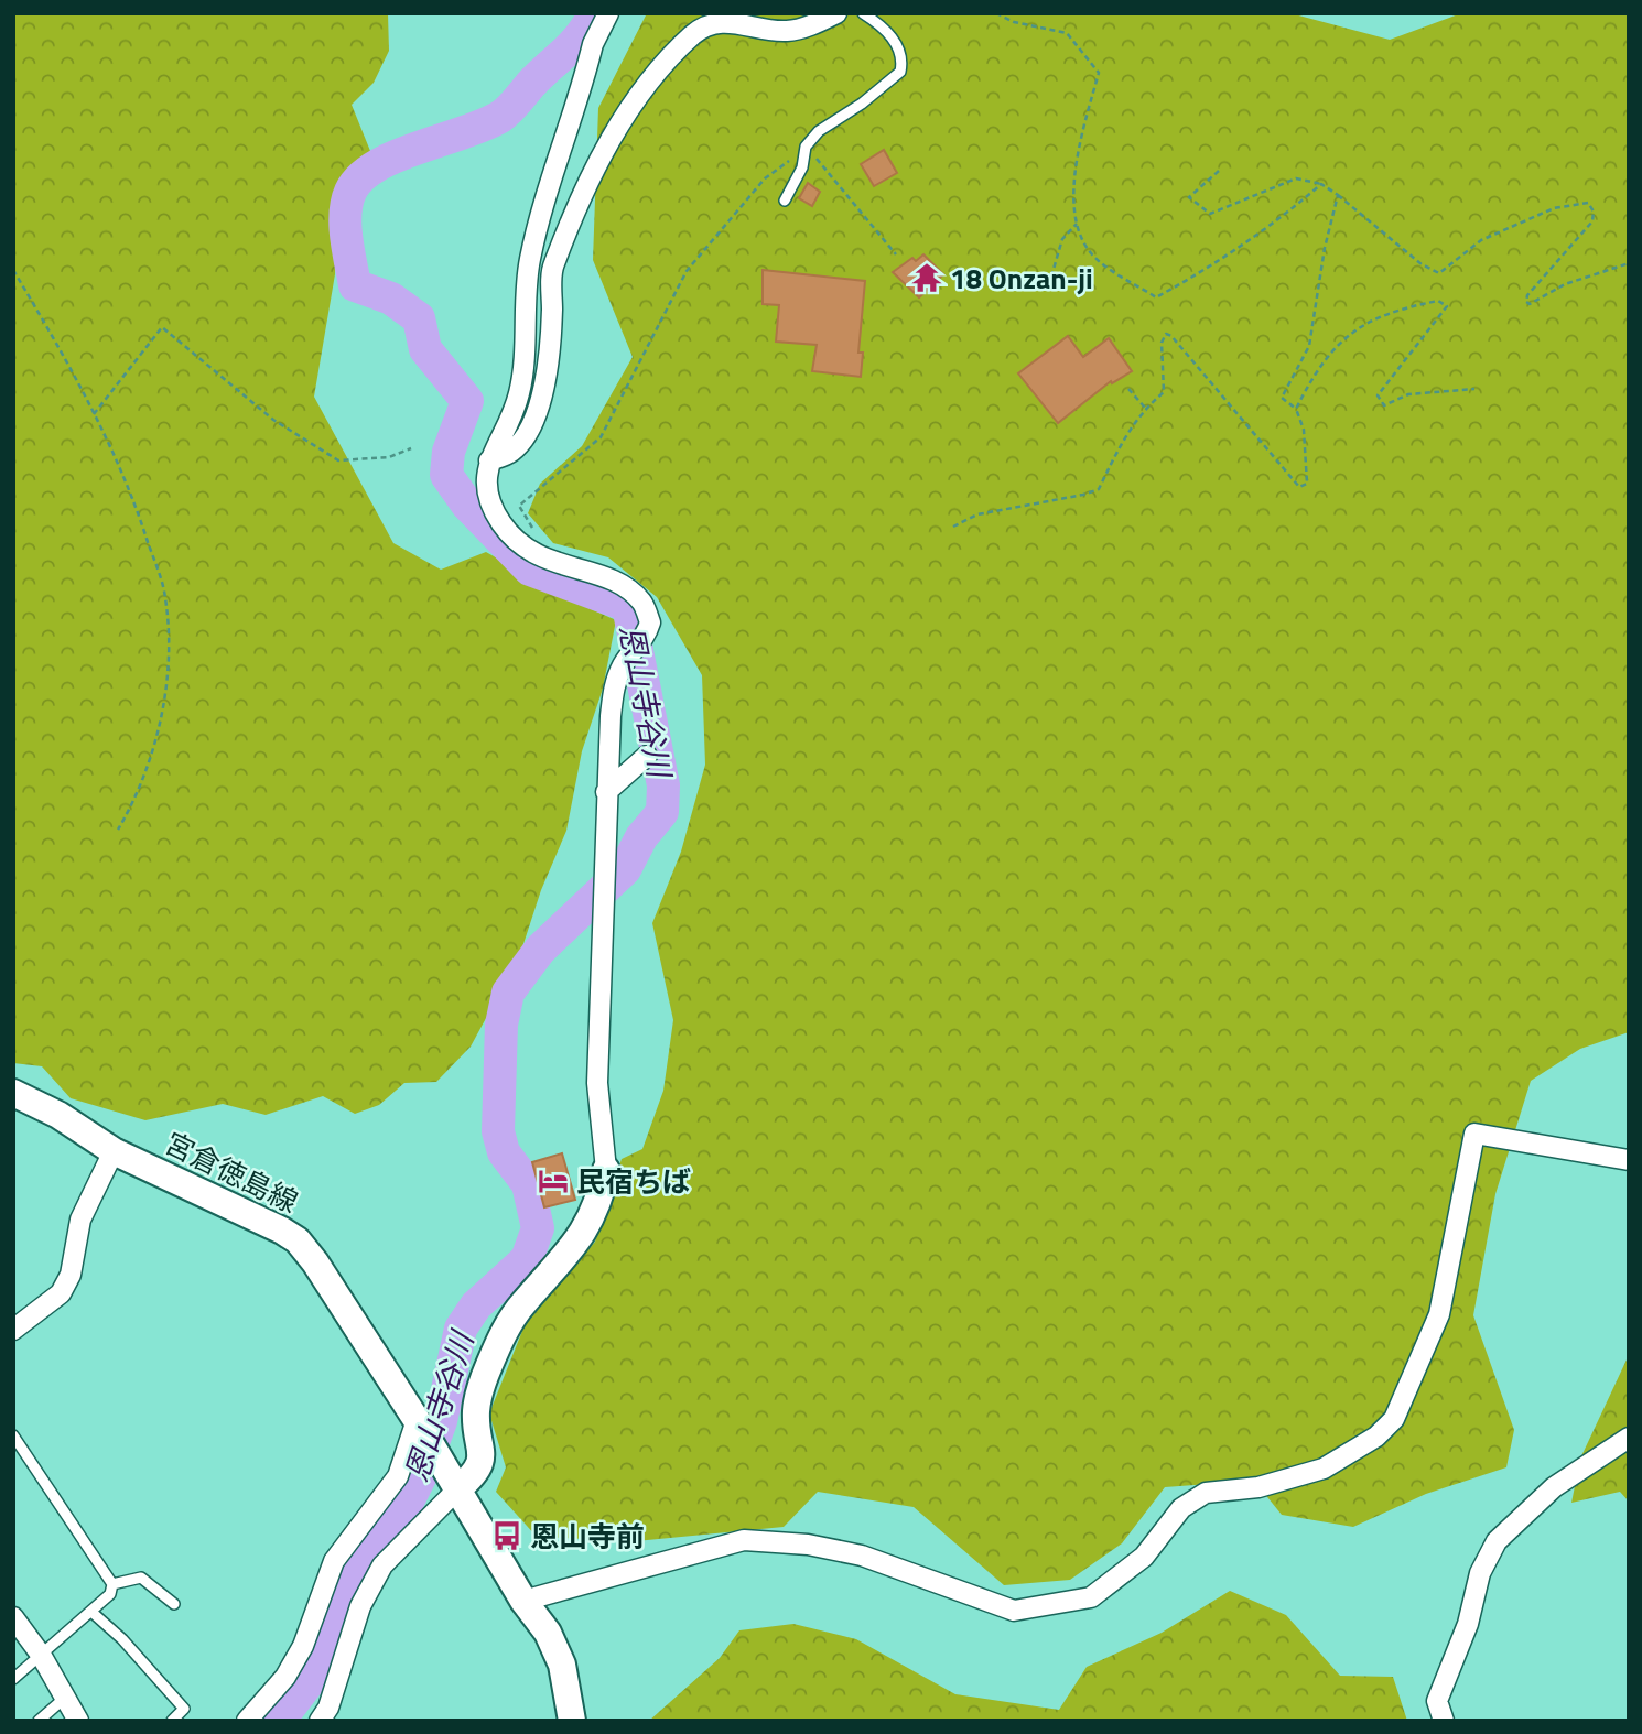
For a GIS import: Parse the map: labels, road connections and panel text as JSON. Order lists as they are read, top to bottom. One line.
{"streets":{"main road":["宮倉徳島線"]},"water":["恩山寺谷川"],"places":{"temple":["18 Onzan-ji"],"hotel":["民宿ちば"],"bus stop":["恩山寺前"]}}
